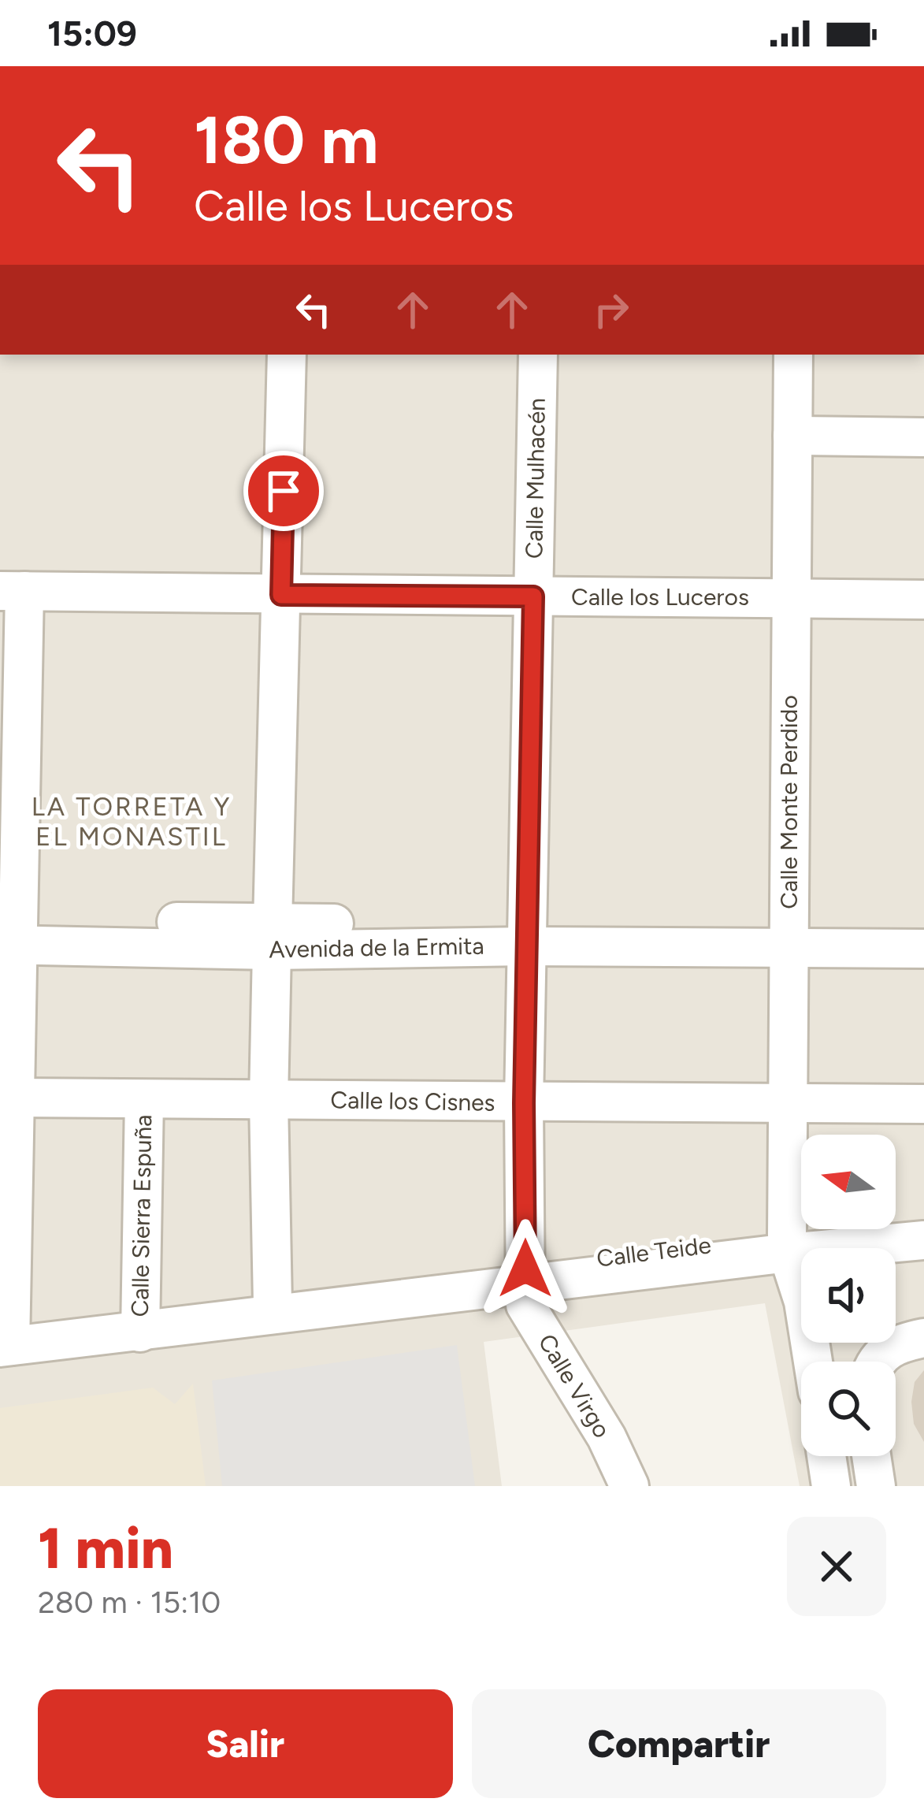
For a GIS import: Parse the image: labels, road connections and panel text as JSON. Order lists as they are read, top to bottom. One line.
{"streets":{"street":["Calle Mulhacén","Calle los Luceros","Calle Monte Perdido","Avenida de la Ermita","Calle los Cisnes","Calle Sierra Espuña","Calle Virgo"]},"crossings":[["Calle Mulhacén","Calle los Luceros"],["Calle Mulhacén","Avenida de la Ermita"],["Calle Mulhacén","Calle los Cisnes"],["Calle Mulhacén","Calle Virgo"],["Calle los Luceros","Calle Monte Perdido"],["Calle Monte Perdido","Avenida de la Ermita"],["Calle Monte Perdido","Calle los Cisnes"],["Calle los Cisnes","Calle Sierra Espuña"]],"districts":["LA TORRETA Y EL MONASTIL"],"north":"left","page":{"status":"15:09","turn":["180 m","Calle los Luceros"],"heading":["1 min","280 m · 15:10"],"buttons":["Salir","Compartir"]}}
